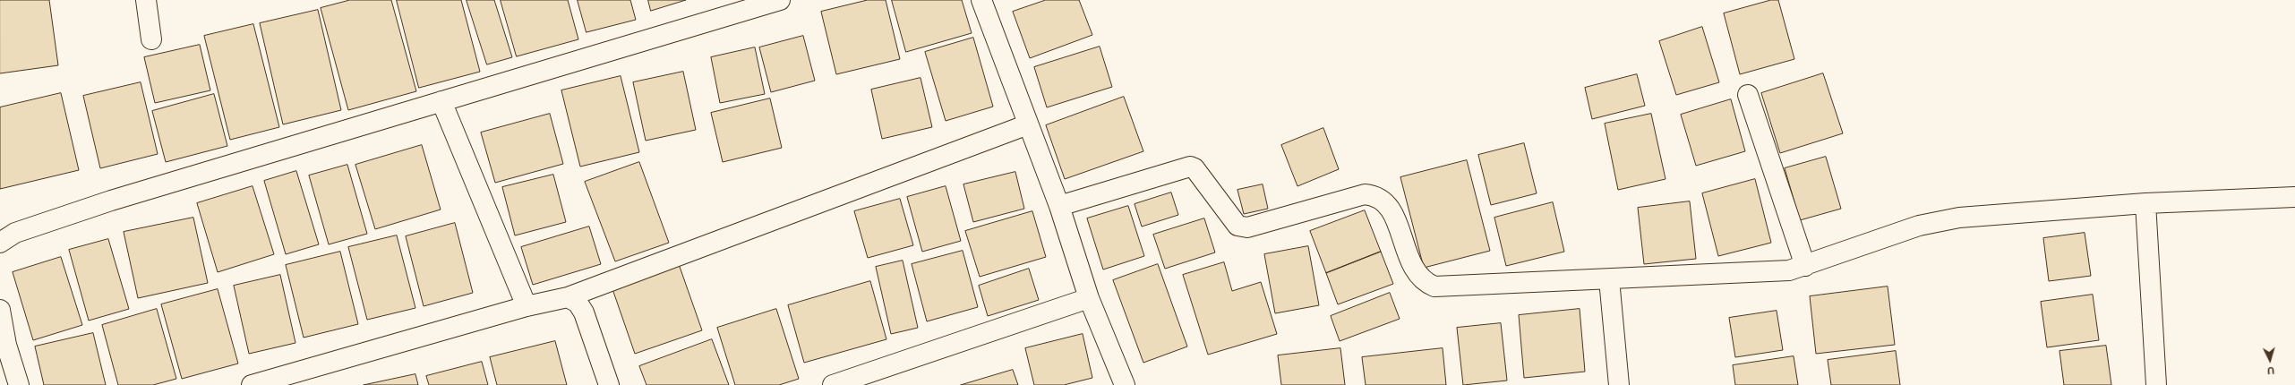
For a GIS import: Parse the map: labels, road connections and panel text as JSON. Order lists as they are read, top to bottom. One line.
{"north":"bottom"}
